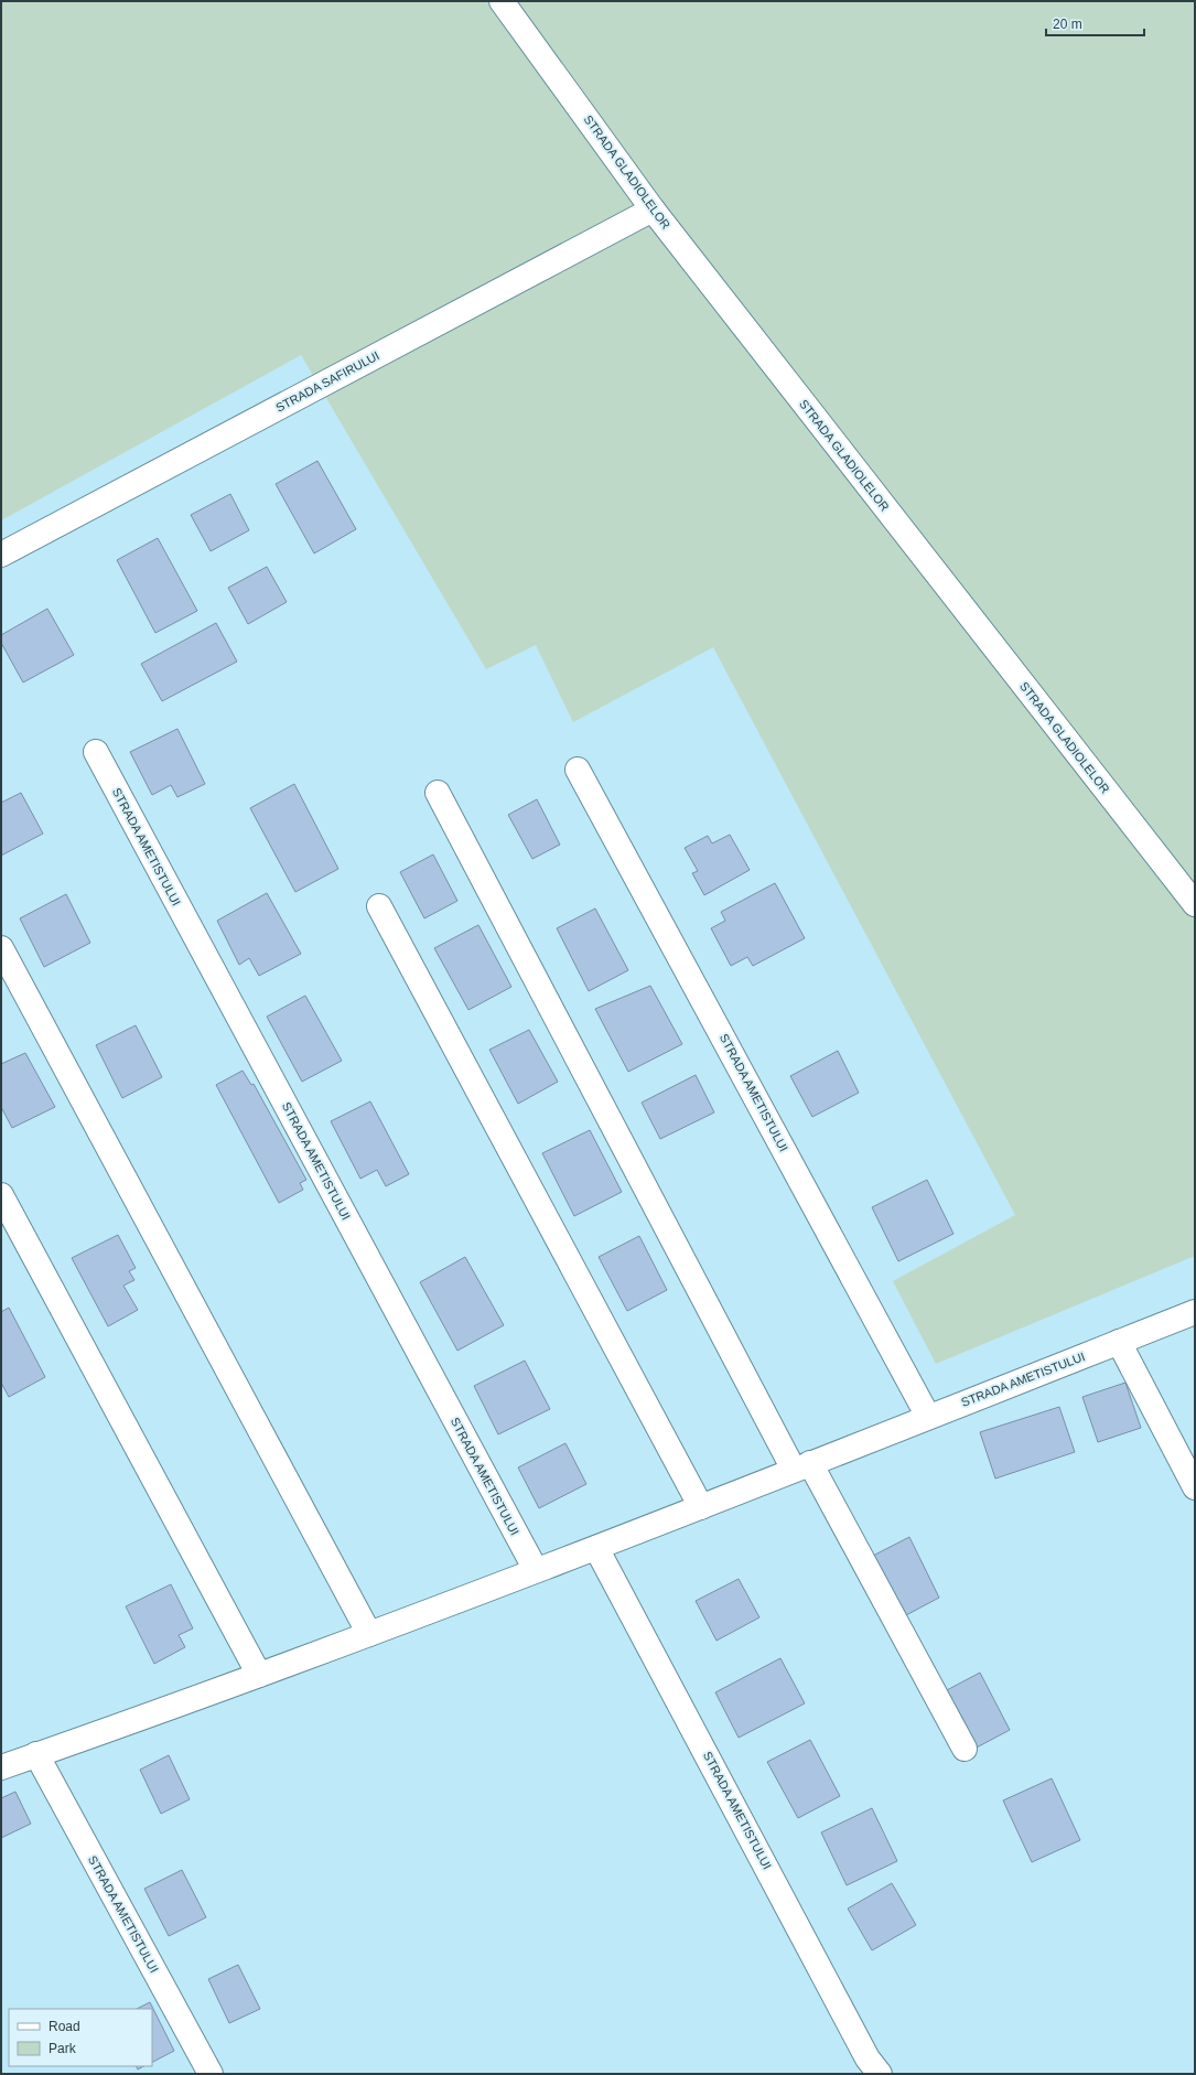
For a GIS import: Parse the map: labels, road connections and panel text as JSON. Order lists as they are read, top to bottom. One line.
{"streets":{"street":["STRADA GLADIOLELOR","STRADA SAFIRULUI","STRADA AMETISTULUI"]},"crossings":[["STRADA GLADIOLELOR","STRADA SAFIRULUI"]],"legend":["Road","Park"],"scale_bar":"20 m"}
